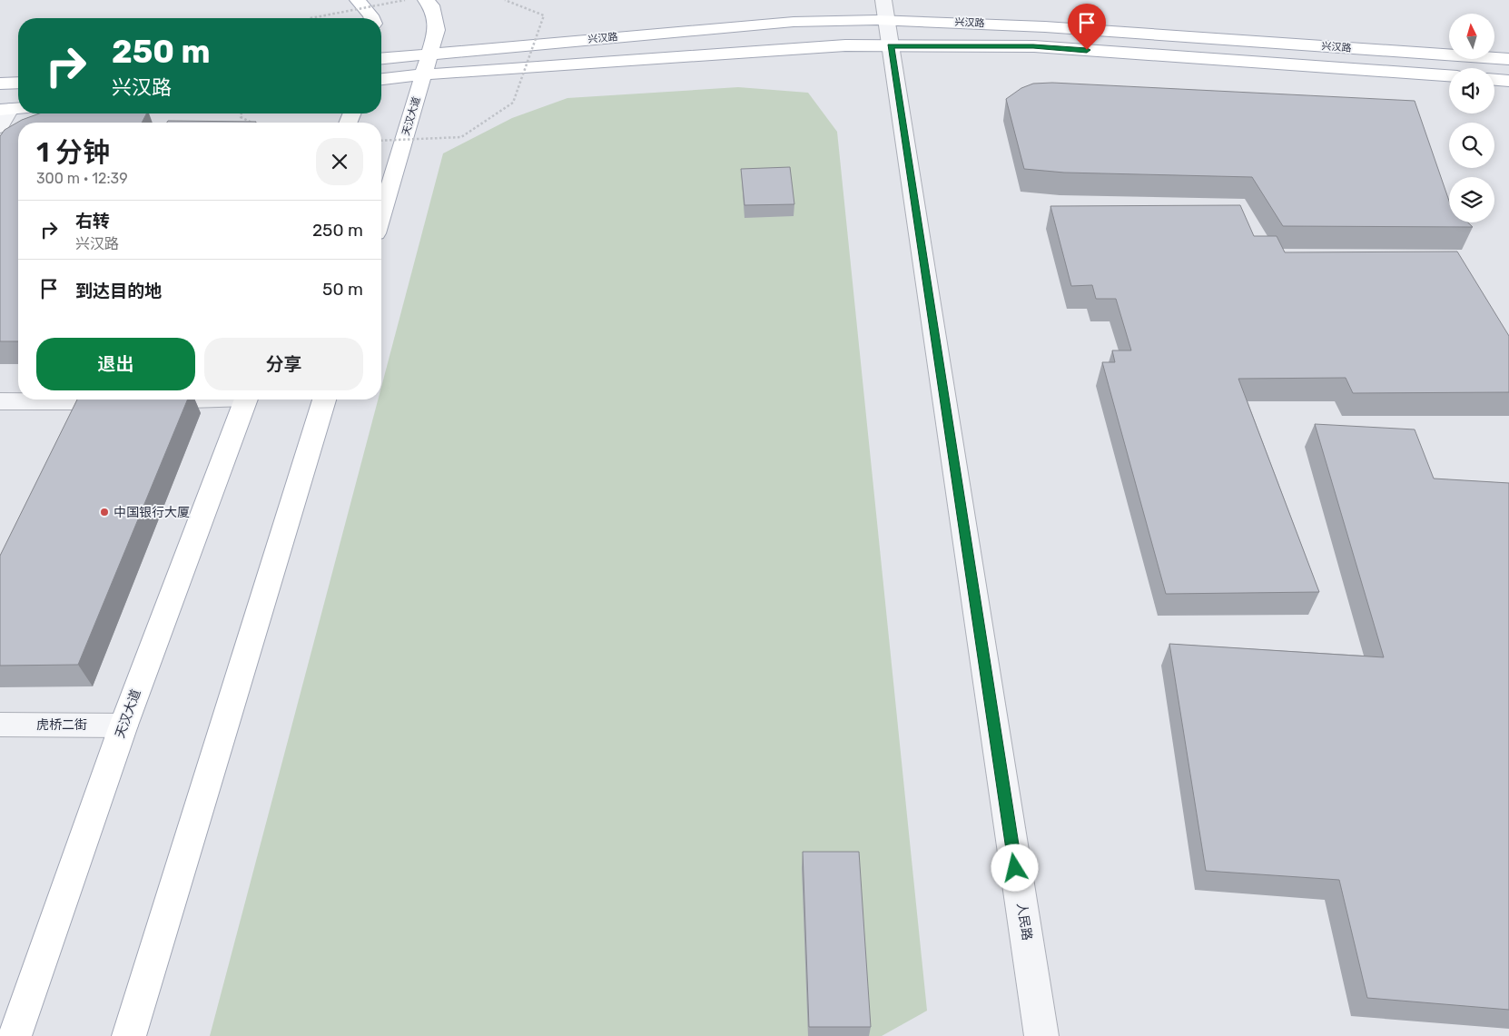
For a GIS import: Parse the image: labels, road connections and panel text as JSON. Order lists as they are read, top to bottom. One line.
{"streets":{"main road":["兴汉路","天汉大道"],"street":["虎桥二街","人民路"]},"crossings":[["兴汉路","天汉大道"],["兴汉路","人民路"],["天汉大道","虎桥二街"]],"places":["中国银行大厦"],"north":"top","page":{"turn":["250 m","兴汉路"],"heading":["1 分钟","300 m · 12:39"],"list":[{"name":"右转","note":"兴汉路","value":"250 m"},{"name":"到达目的地","value":"50 m"}],"buttons":["退出","分享"]}}
